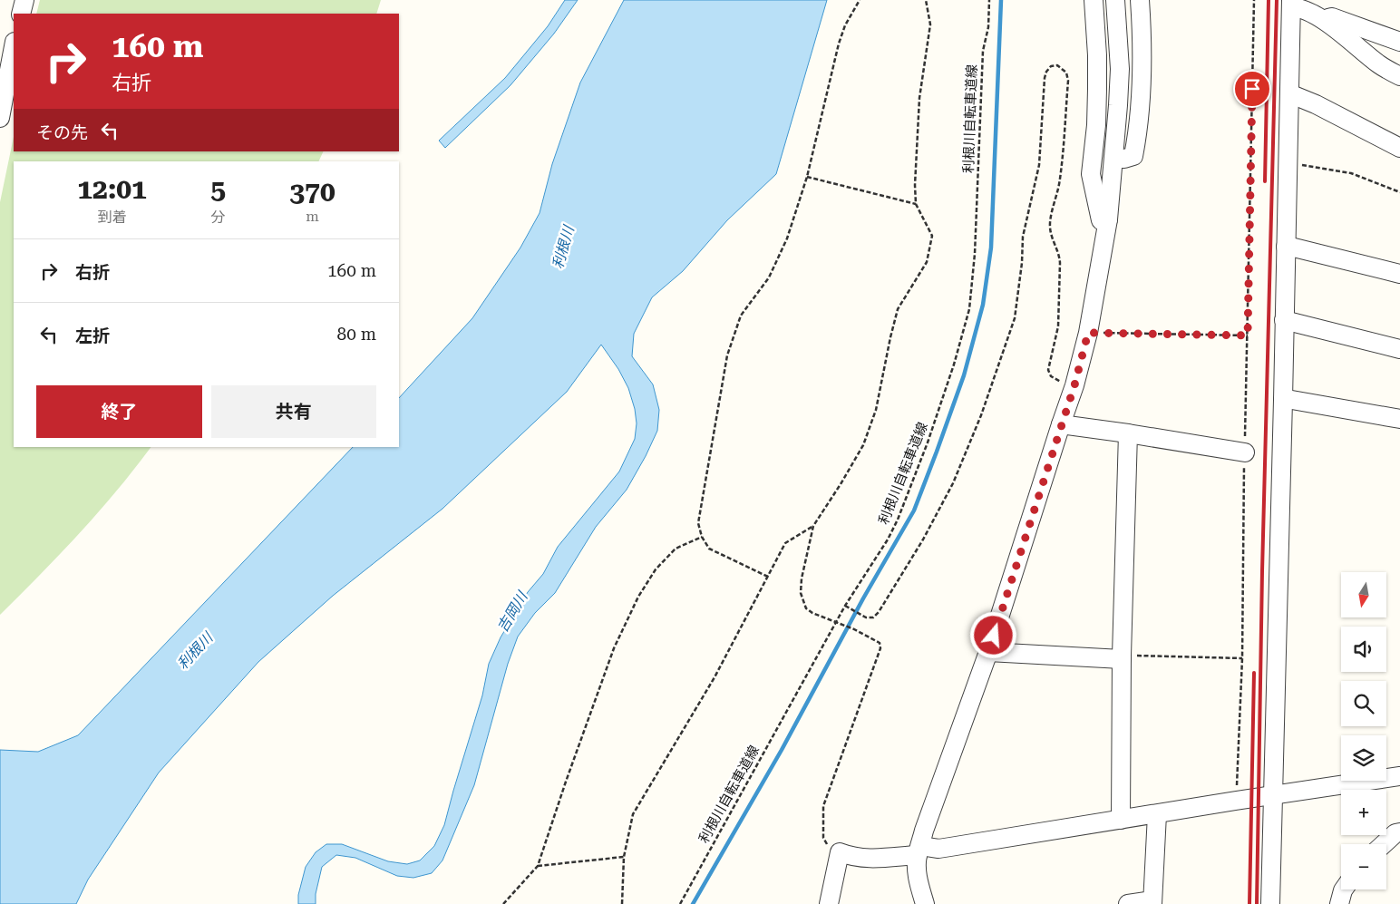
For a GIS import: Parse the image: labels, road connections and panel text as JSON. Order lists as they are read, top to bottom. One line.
{"streets":{"path":["利根川自転車道線"]},"water":["利根川","吉岡川"],"north":"bottom","page":{"turn":["160 m","右折"],"then":"その先","eta":["12:01","到着","5","分","370","m"],"list":[{"name":"右折","value":"160 m"},{"name":"左折","value":"80 m"}],"buttons":["終了","共有"],"map_buttons":["+","−"]}}
